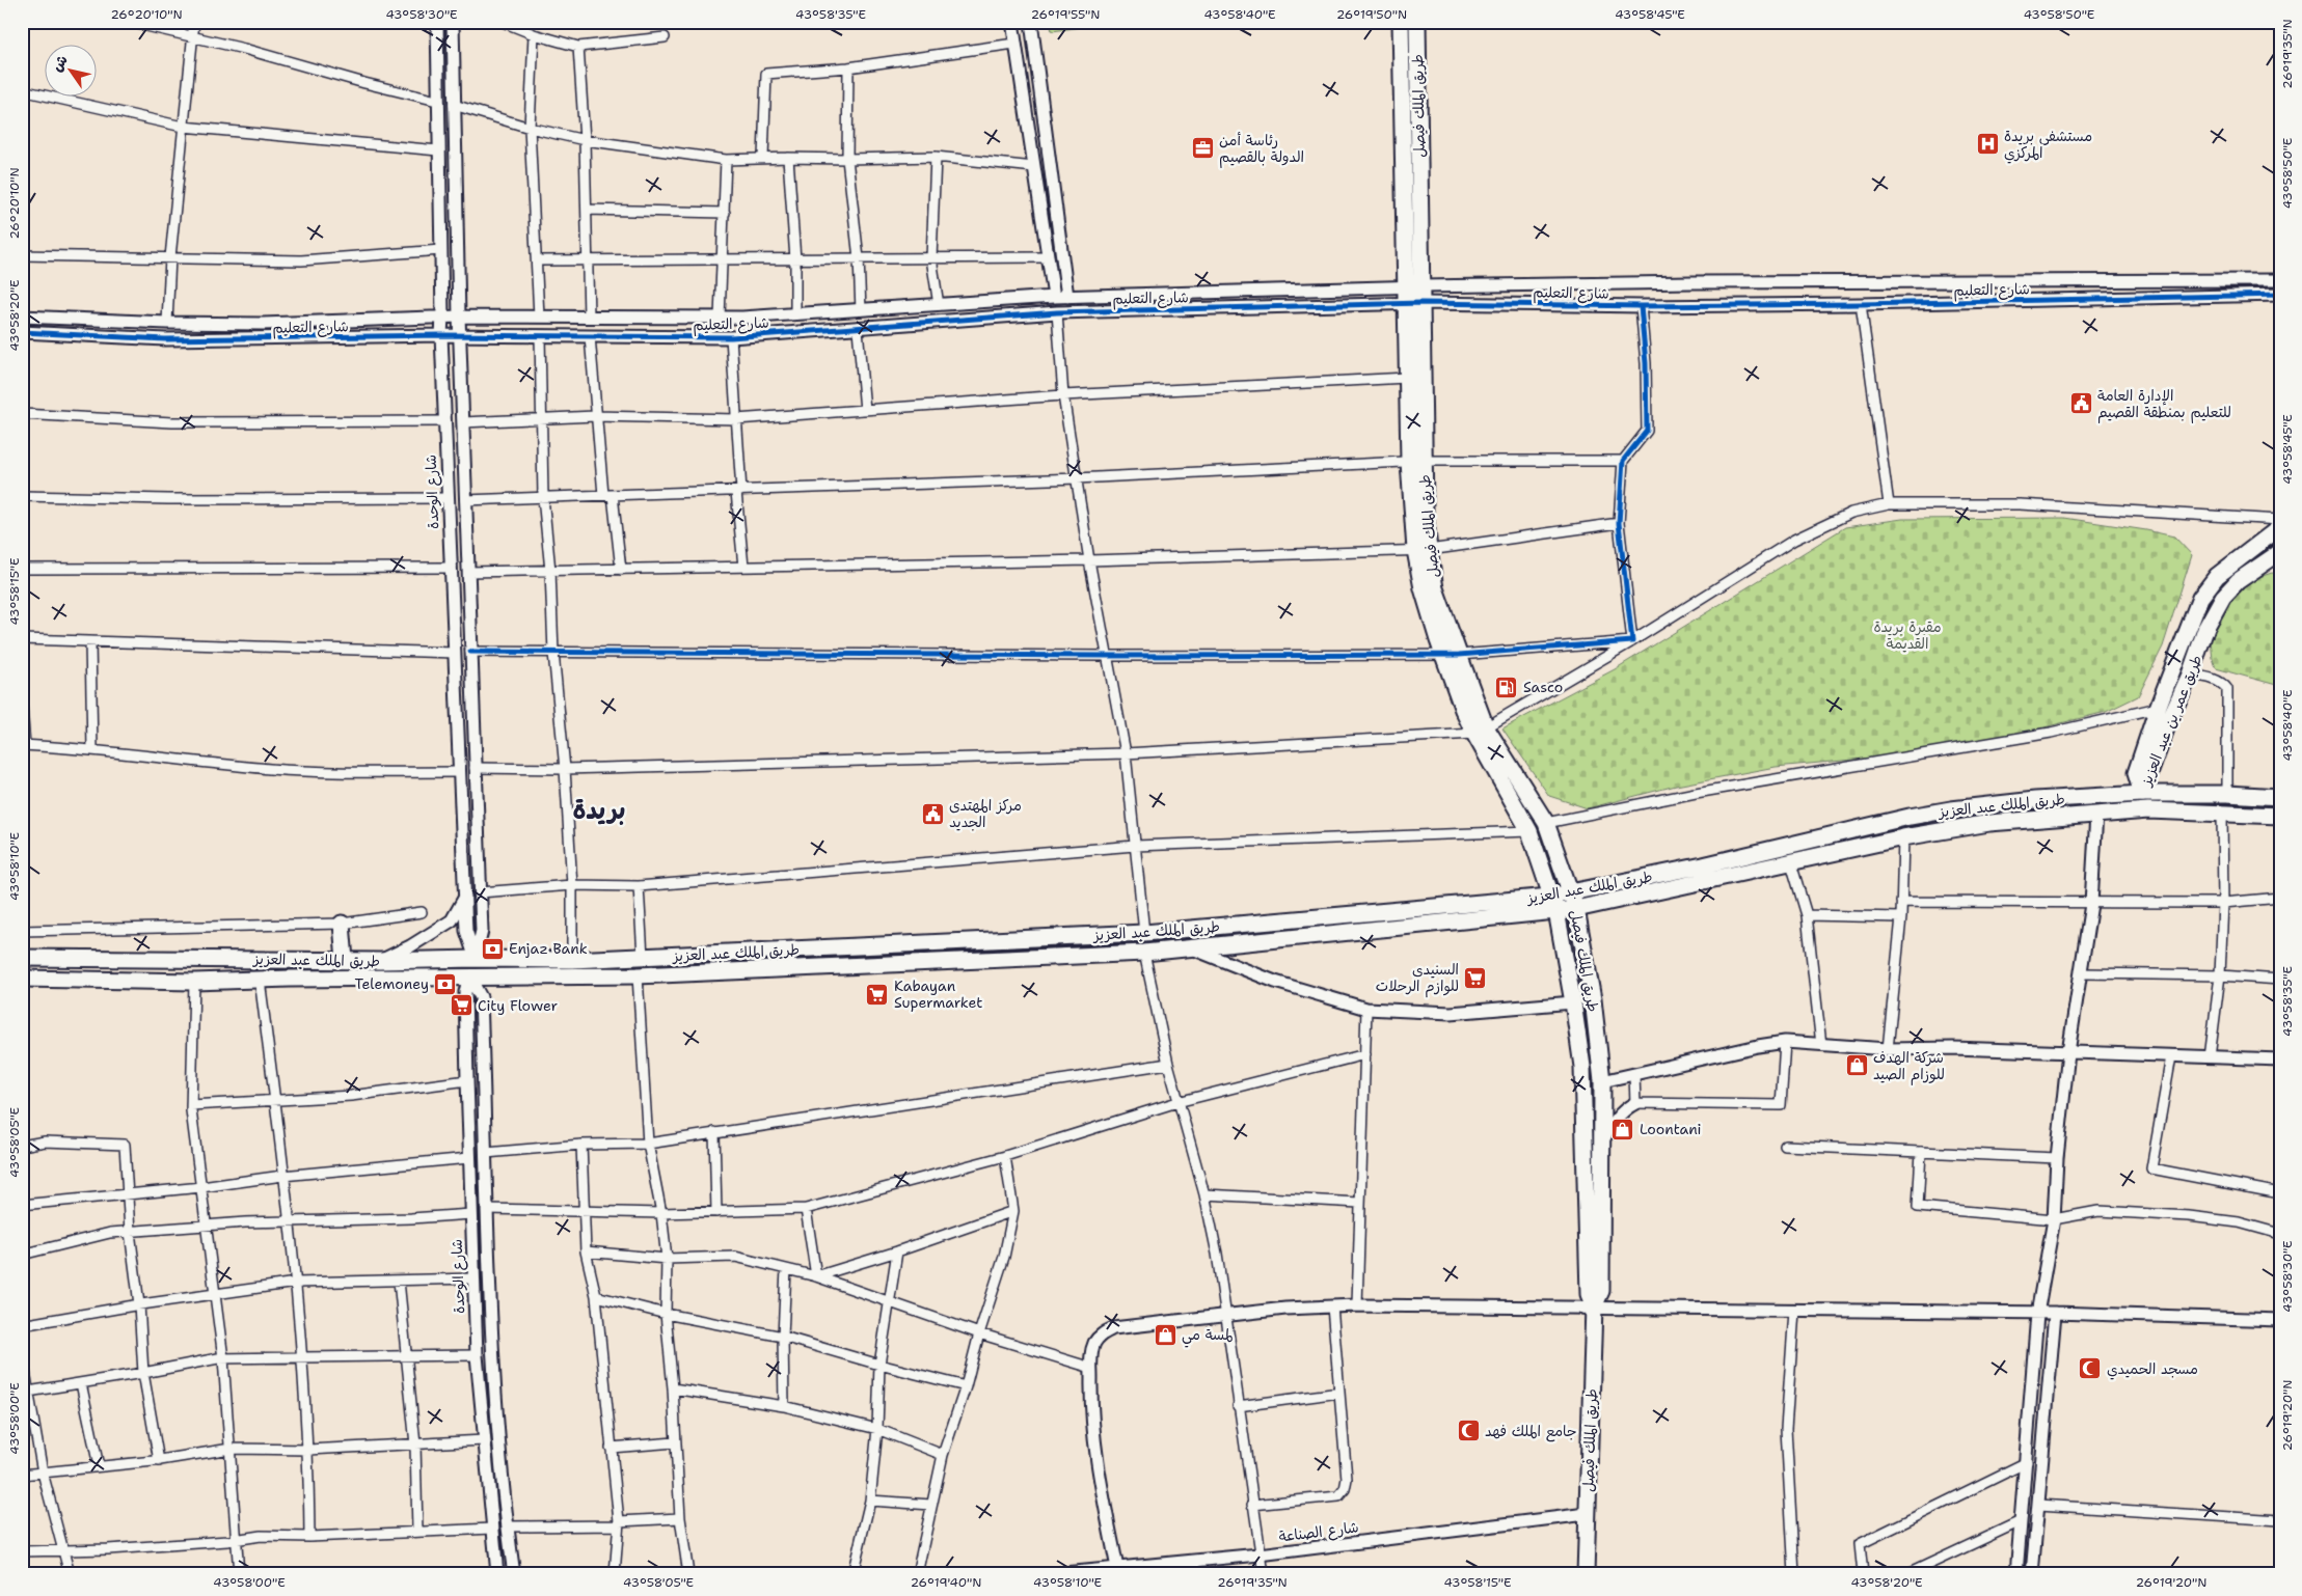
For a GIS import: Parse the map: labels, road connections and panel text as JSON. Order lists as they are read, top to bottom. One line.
{"streets":{"main road":["طريق الملك فيصل","طريق عمر بن عبد العزيز","طريق الملك عبد العزيز"],"street":["شارع التعليم","شارع الوحدة","شارع الصناعة"]},"crossings":[["طريق الملك فيصل","شارع التعليم"],["طريق الملك فيصل","طريق الملك عبد العزيز"],["طريق الملك فيصل","شارع الصناعة"],["شارع التعليم","شارع الوحدة"],["شارع الوحدة","طريق الملك عبد العزيز"],["طريق عمر بن عبد العزيز","طريق الملك عبد العزيز"]],"districts":["بريدة"],"parks":["مقبرة بريدة القديمة"],"places":{"hospital":["مستشفى بريدة المركزي"],"office":["رئاسة أمن الدولة بالقصيم"],"public building":["الإدارة العامة للتعليم بمنطقة القصيم","مركز المهتدى الجديد"],"fuel station":["Sasco"],"bank":["Enjaz Bank","Telemoney"],"supermarket":["السنيدي للوازم الرحلات","Kabayan Supermarket","City Flower"],"shop":["شركة الهدف للوزام الصيد","Loontani","لمسة مي"],"mosque":["مسجد الحميدي","جامع الملك فهد"]},"north":"top left","coordinates":["26°20'10\"N","43°58'30\"E","43°58'35\"E","26°19'55\"N","43°58'40\"E","26°19'50\"N","43°58'45\"E","43°58'50\"E","26°19'35\"N","43°58'20\"E","43°58'15\"E","43°58'10\"E","43°58'05\"E","26°19'20\"N","43°58'00\"E","26°19'40\"N"]}
